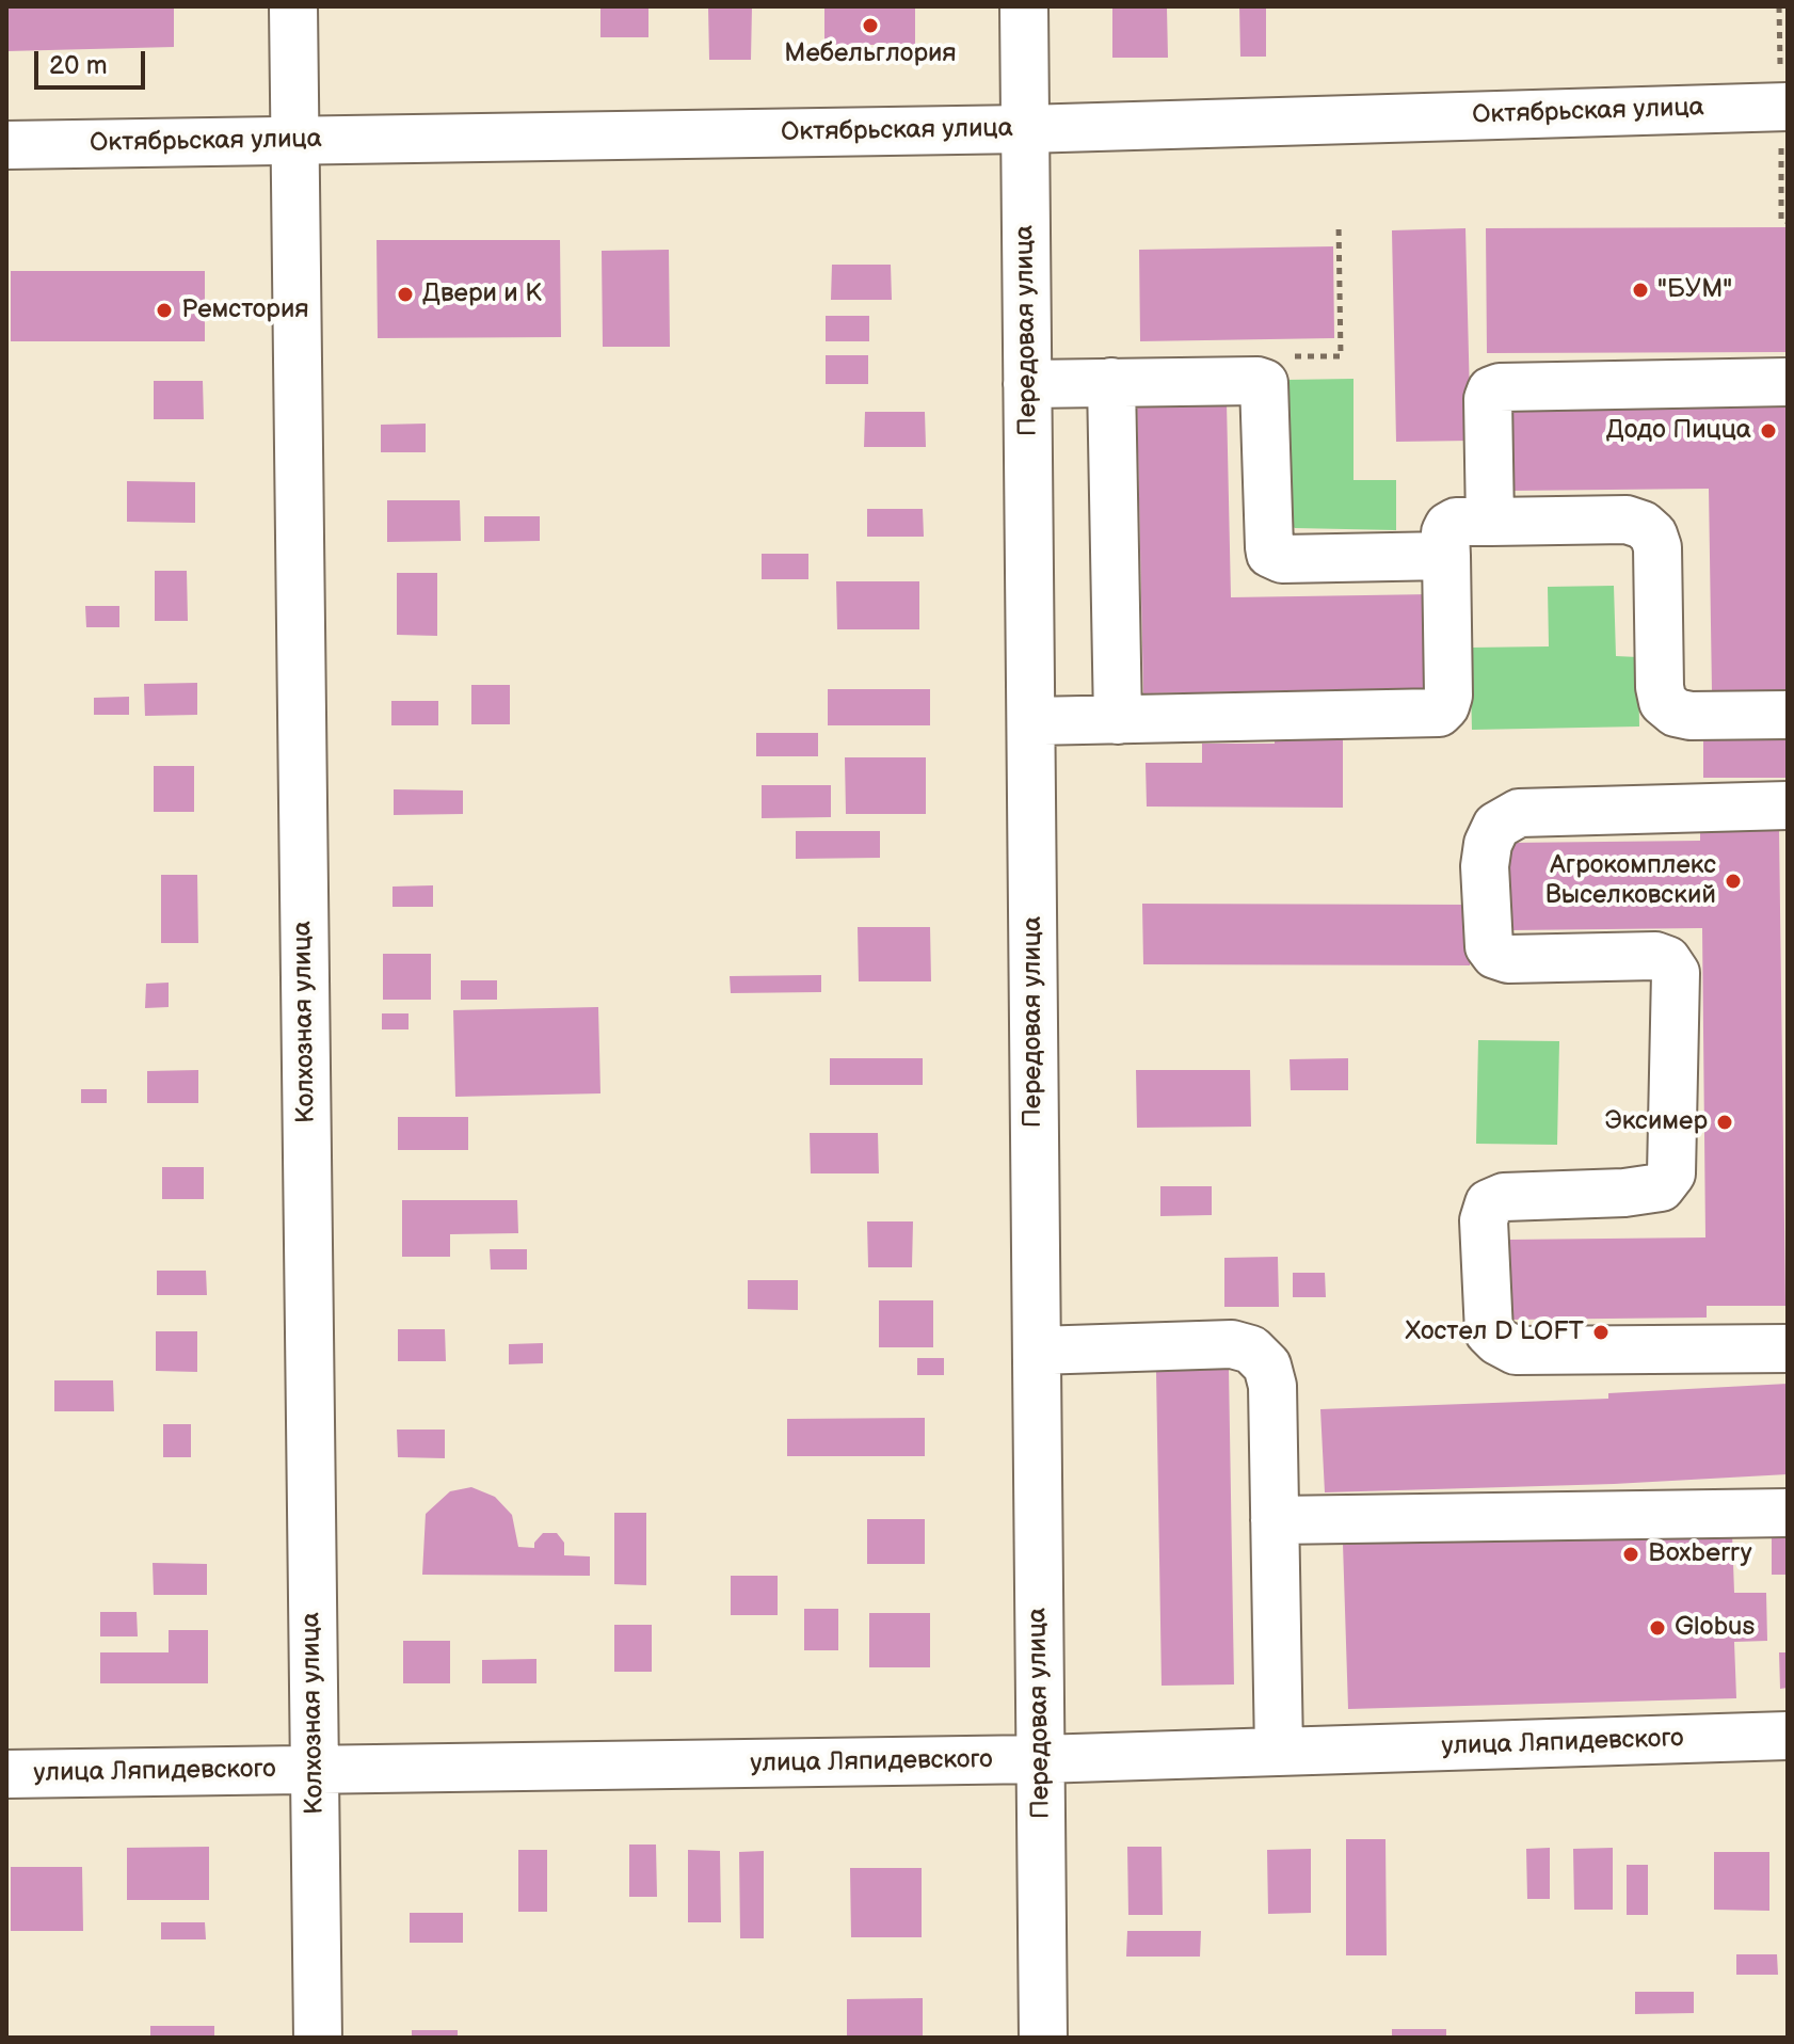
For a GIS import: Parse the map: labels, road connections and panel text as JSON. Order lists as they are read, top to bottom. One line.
{"streets":{"street":["Октябрьская улица","Передовая улица","Колхозная улица","улица Ляпидевского"]},"crossings":[["Октябрьская улица","Передовая улица"],["Октябрьская улица","Колхозная улица"],["Передовая улица","улица Ляпидевского"],["Колхозная улица","улица Ляпидевского"]],"places":["Мебельглория","\"БУМ\"","Двери и К","Ремстория","Додо Пицца","Агрокомплекс Выселковский","Эксимер","Хостел D LOFT","Boxberry","Globus"],"scale_bar":"20 m"}
